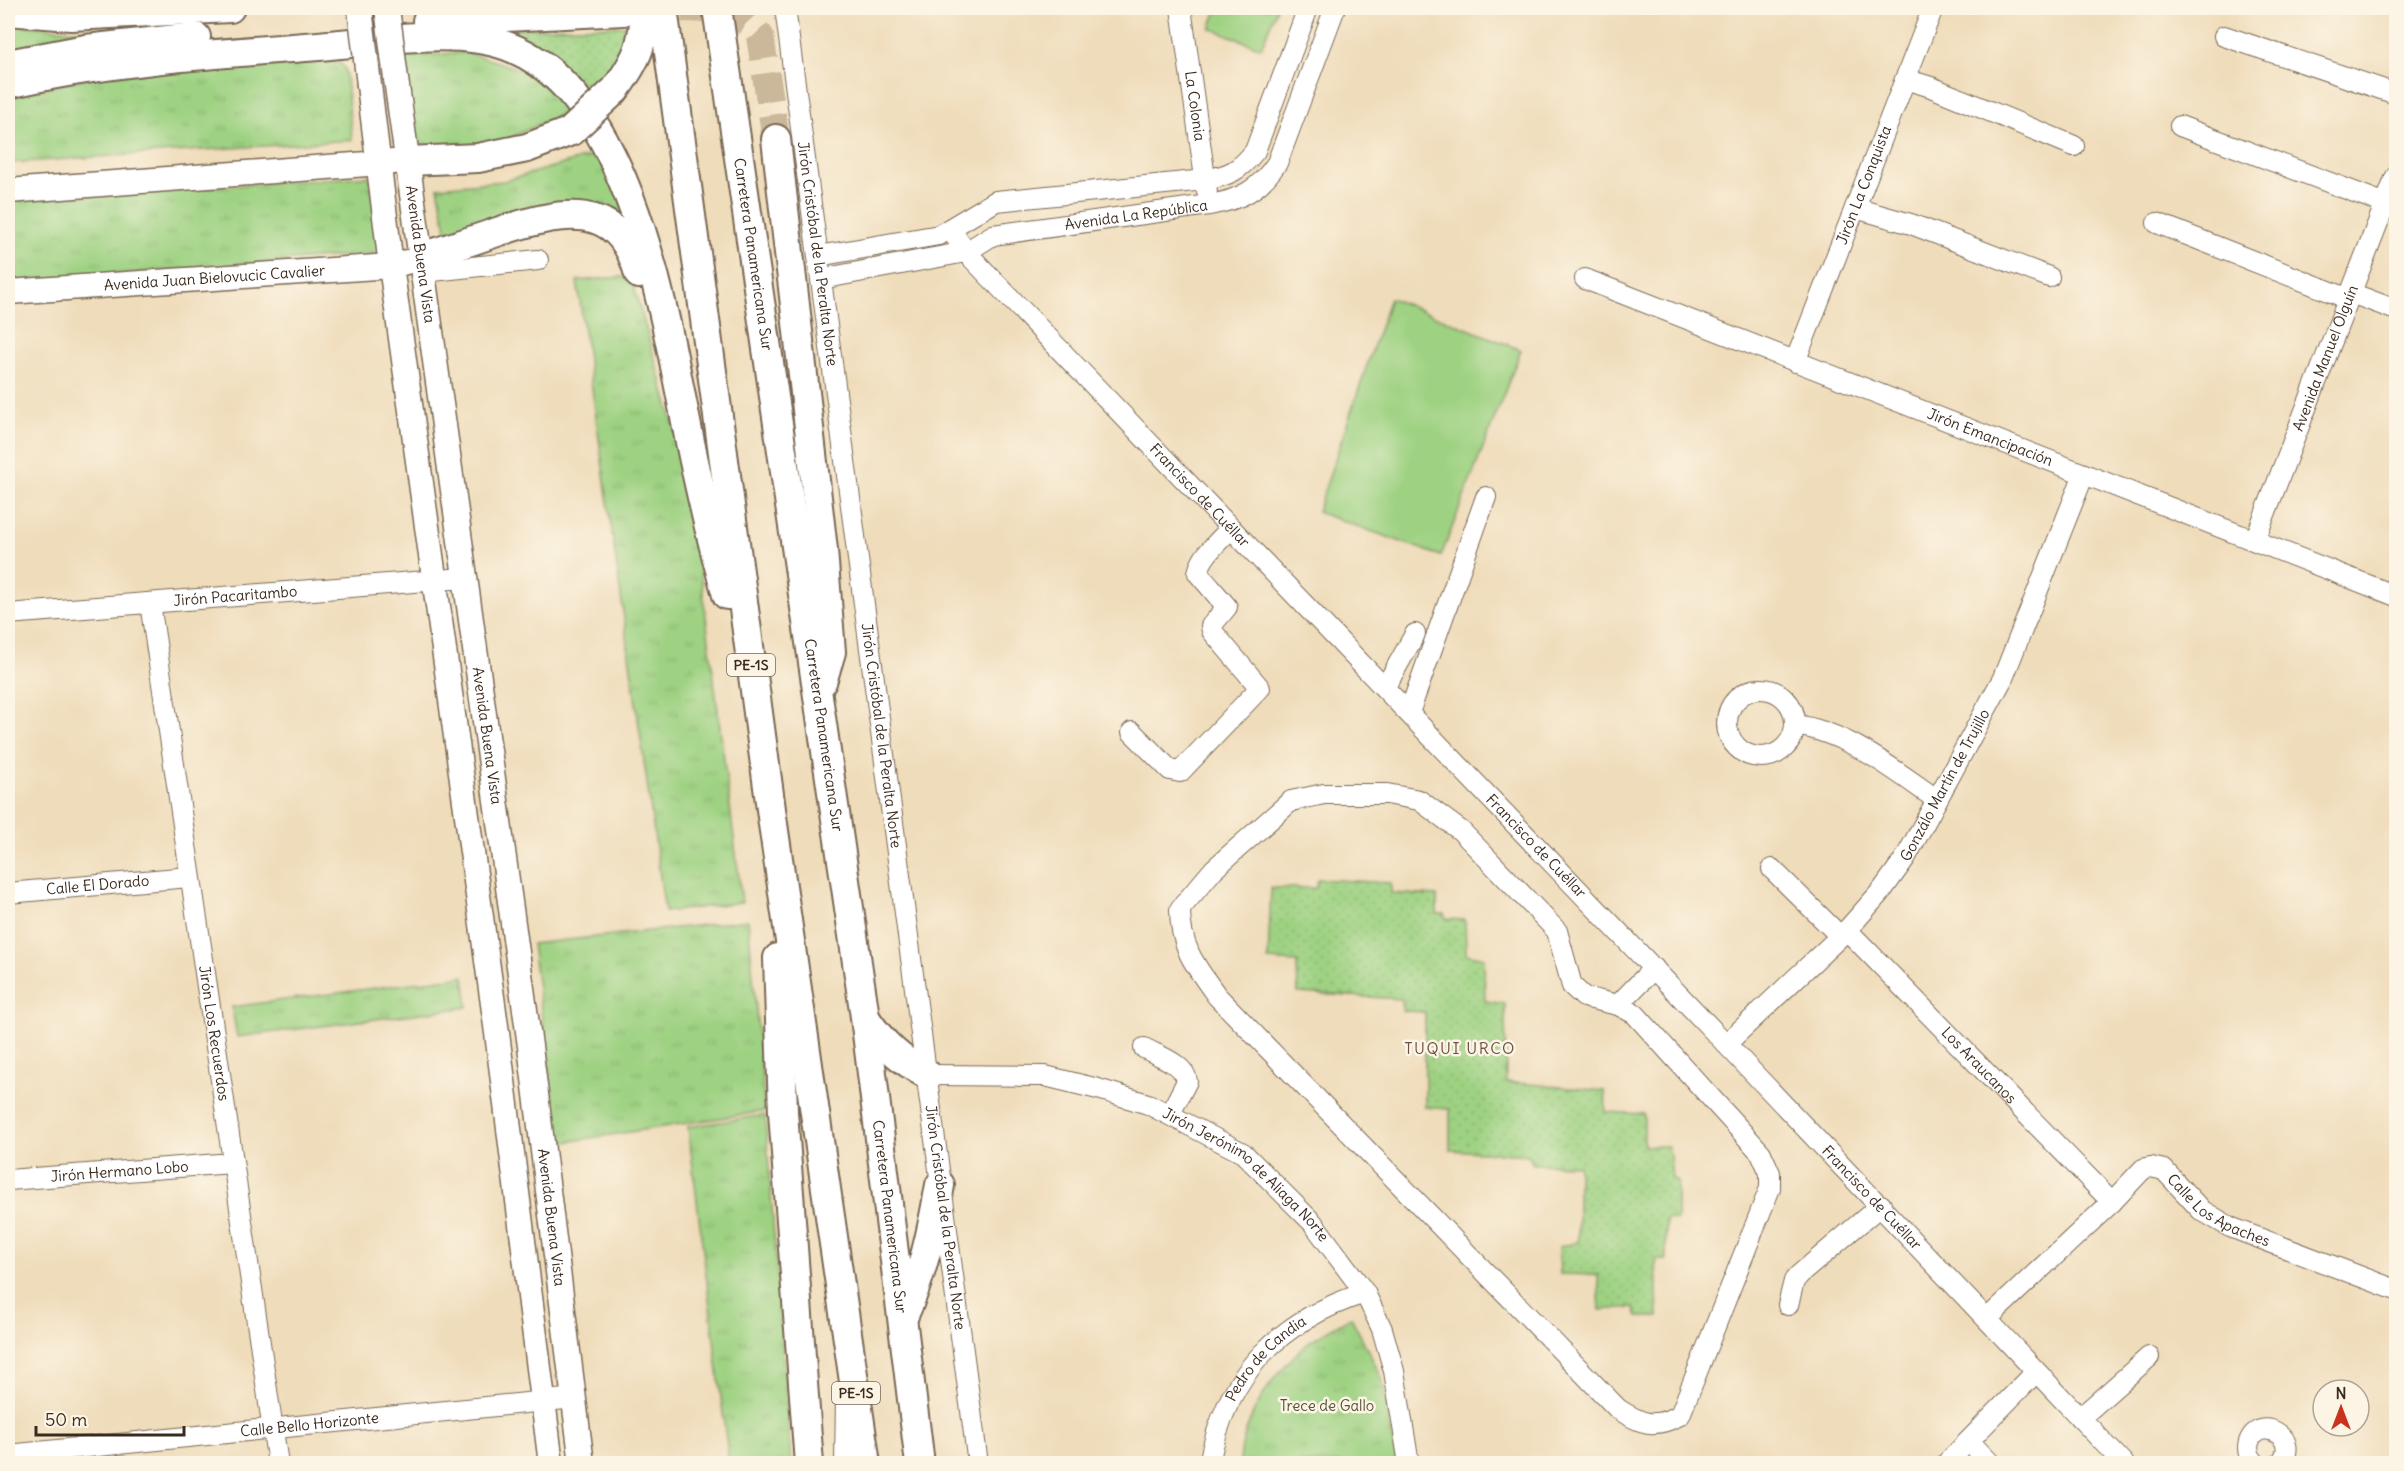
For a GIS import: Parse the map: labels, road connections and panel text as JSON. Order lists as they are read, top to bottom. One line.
{"streets":{"highway":["Carretera Panamericana Sur","PE-1S"],"main road":["Avenida Buena Vista","Avenida Juan Bielovucic Cavalier"],"street":["La Colonia","Jirón La Conquista","Avenida La República","Jirón Cristóbal de la Peralta Norte","Avenida Manuel Olguín","Jirón Emancipación","Francisco de Cuéllar","Jirón Pacaritambo","Gonzálo Martín de Trujillo","Calle El Dorado","Jirón Los Recuerdos","Los Araucanos","Jirón Hermano Lobo","Jirón Jerónimo de Aliaga Norte","Calle Los Apaches","Pedro de Candia","Calle Bello Horizonte"]},"crossings":[["La Colonia","Avenida La República"],["Jirón La Conquista","Jirón Emancipación"],["Avenida La República","Jirón Cristóbal de la Peralta Norte"],["Avenida La República","Francisco de Cuéllar"],["Avenida Buena Vista","Avenida Juan Bielovucic Cavalier"],["Avenida Buena Vista","Jirón Pacaritambo"],["Avenida Buena Vista","Calle Bello Horizonte"],["Jirón Cristóbal de la Peralta Norte","Jirón Jerónimo de Aliaga Norte"],["Avenida Manuel Olguín","Jirón Emancipación"],["Jirón Emancipación","Gonzálo Martín de Trujillo"],["Francisco de Cuéllar","Gonzálo Martín de Trujillo"],["Francisco de Cuéllar","Calle Los Apaches"],["Jirón Pacaritambo","Jirón Los Recuerdos"],["Gonzálo Martín de Trujillo","Los Araucanos"],["Calle El Dorado","Jirón Los Recuerdos"],["Jirón Los Recuerdos","Jirón Hermano Lobo"],["Jirón Los Recuerdos","Calle Bello Horizonte"],["Los Araucanos","Calle Los Apaches"],["Jirón Jerónimo de Aliaga Norte","Pedro de Candia"]],"districts":["TUQUI URCO"],"parks":["Trece de Gallo"],"scale_bar":"50 m","north":"top"}
